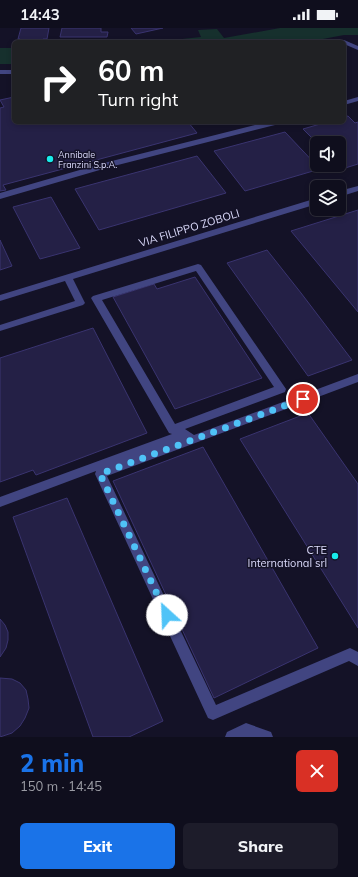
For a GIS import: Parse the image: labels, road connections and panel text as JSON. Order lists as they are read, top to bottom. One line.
{"streets":{"street":["VIA FILIPPO ZOBOLI"]},"places":["Annibale Franzini S.p.A.","CTE International srl"],"page":{"status":"14:43","turn":["60 m","Turn right"],"heading":["2 min","150 m · 14:45"],"buttons":["Exit","Share"]}}
